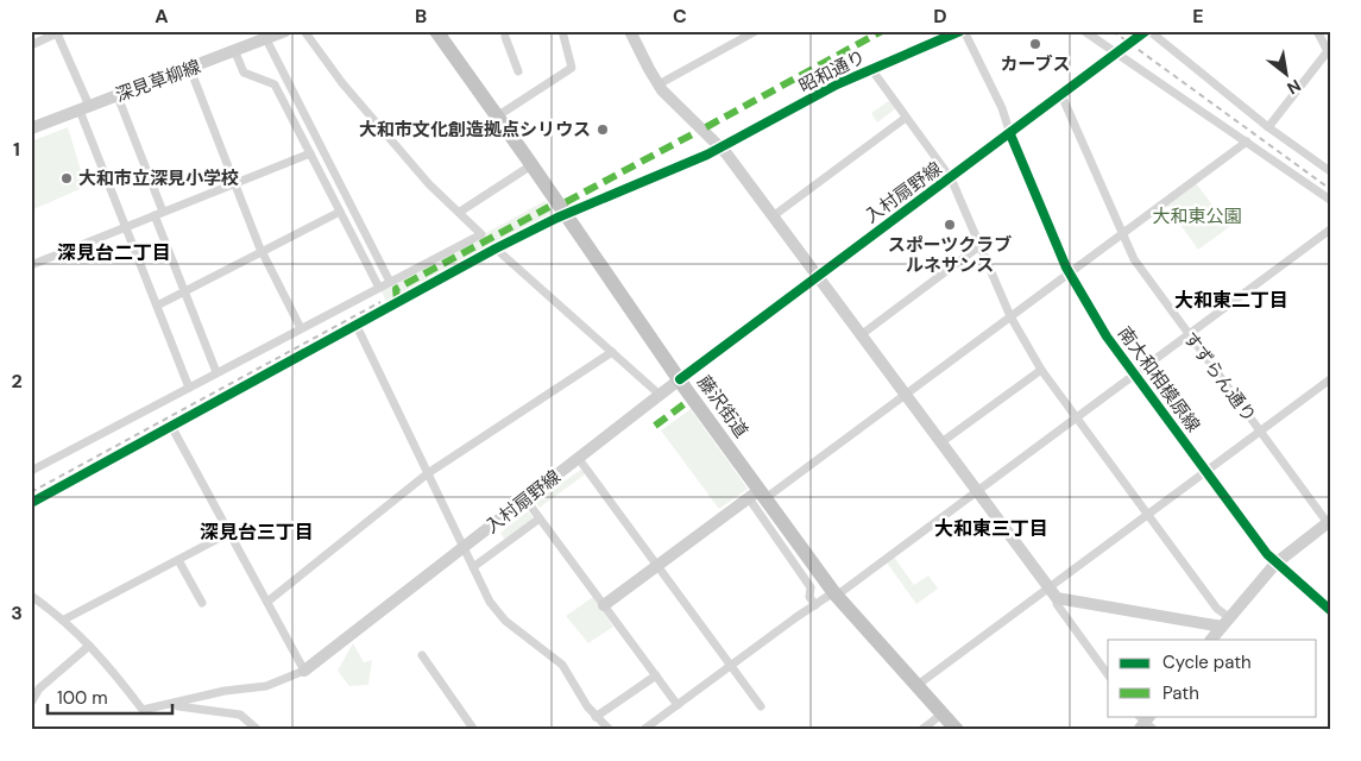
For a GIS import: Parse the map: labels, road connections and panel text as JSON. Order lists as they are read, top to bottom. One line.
{"streets":{"highway":["藤沢街道"],"street":["昭和通り","深見草柳線","入村扇野線","すずらん通り","南大和相模原線"]},"crossings":[["昭和通り","南大和相模原線"],["昭和通り","藤沢街道"],["入村扇野線","すずらん通り"],["入村扇野線","南大和相模原線"],["入村扇野線","藤沢街道"]],"districts":["深見台二丁目","大和東二丁目","大和東三丁目","深見台三丁目"],"parks":["大和東公園"],"places":["カーブス","大和市文化創造拠点シリウス","大和市立深見小学校","スポーツクラブ ルネサンス"],"legend":["Cycle path","Path"],"scale_bar":"100 m","north":"bottom right","grid":{"columns":["A","B","C","D","E"],"rows":["1","2","3"]}}
